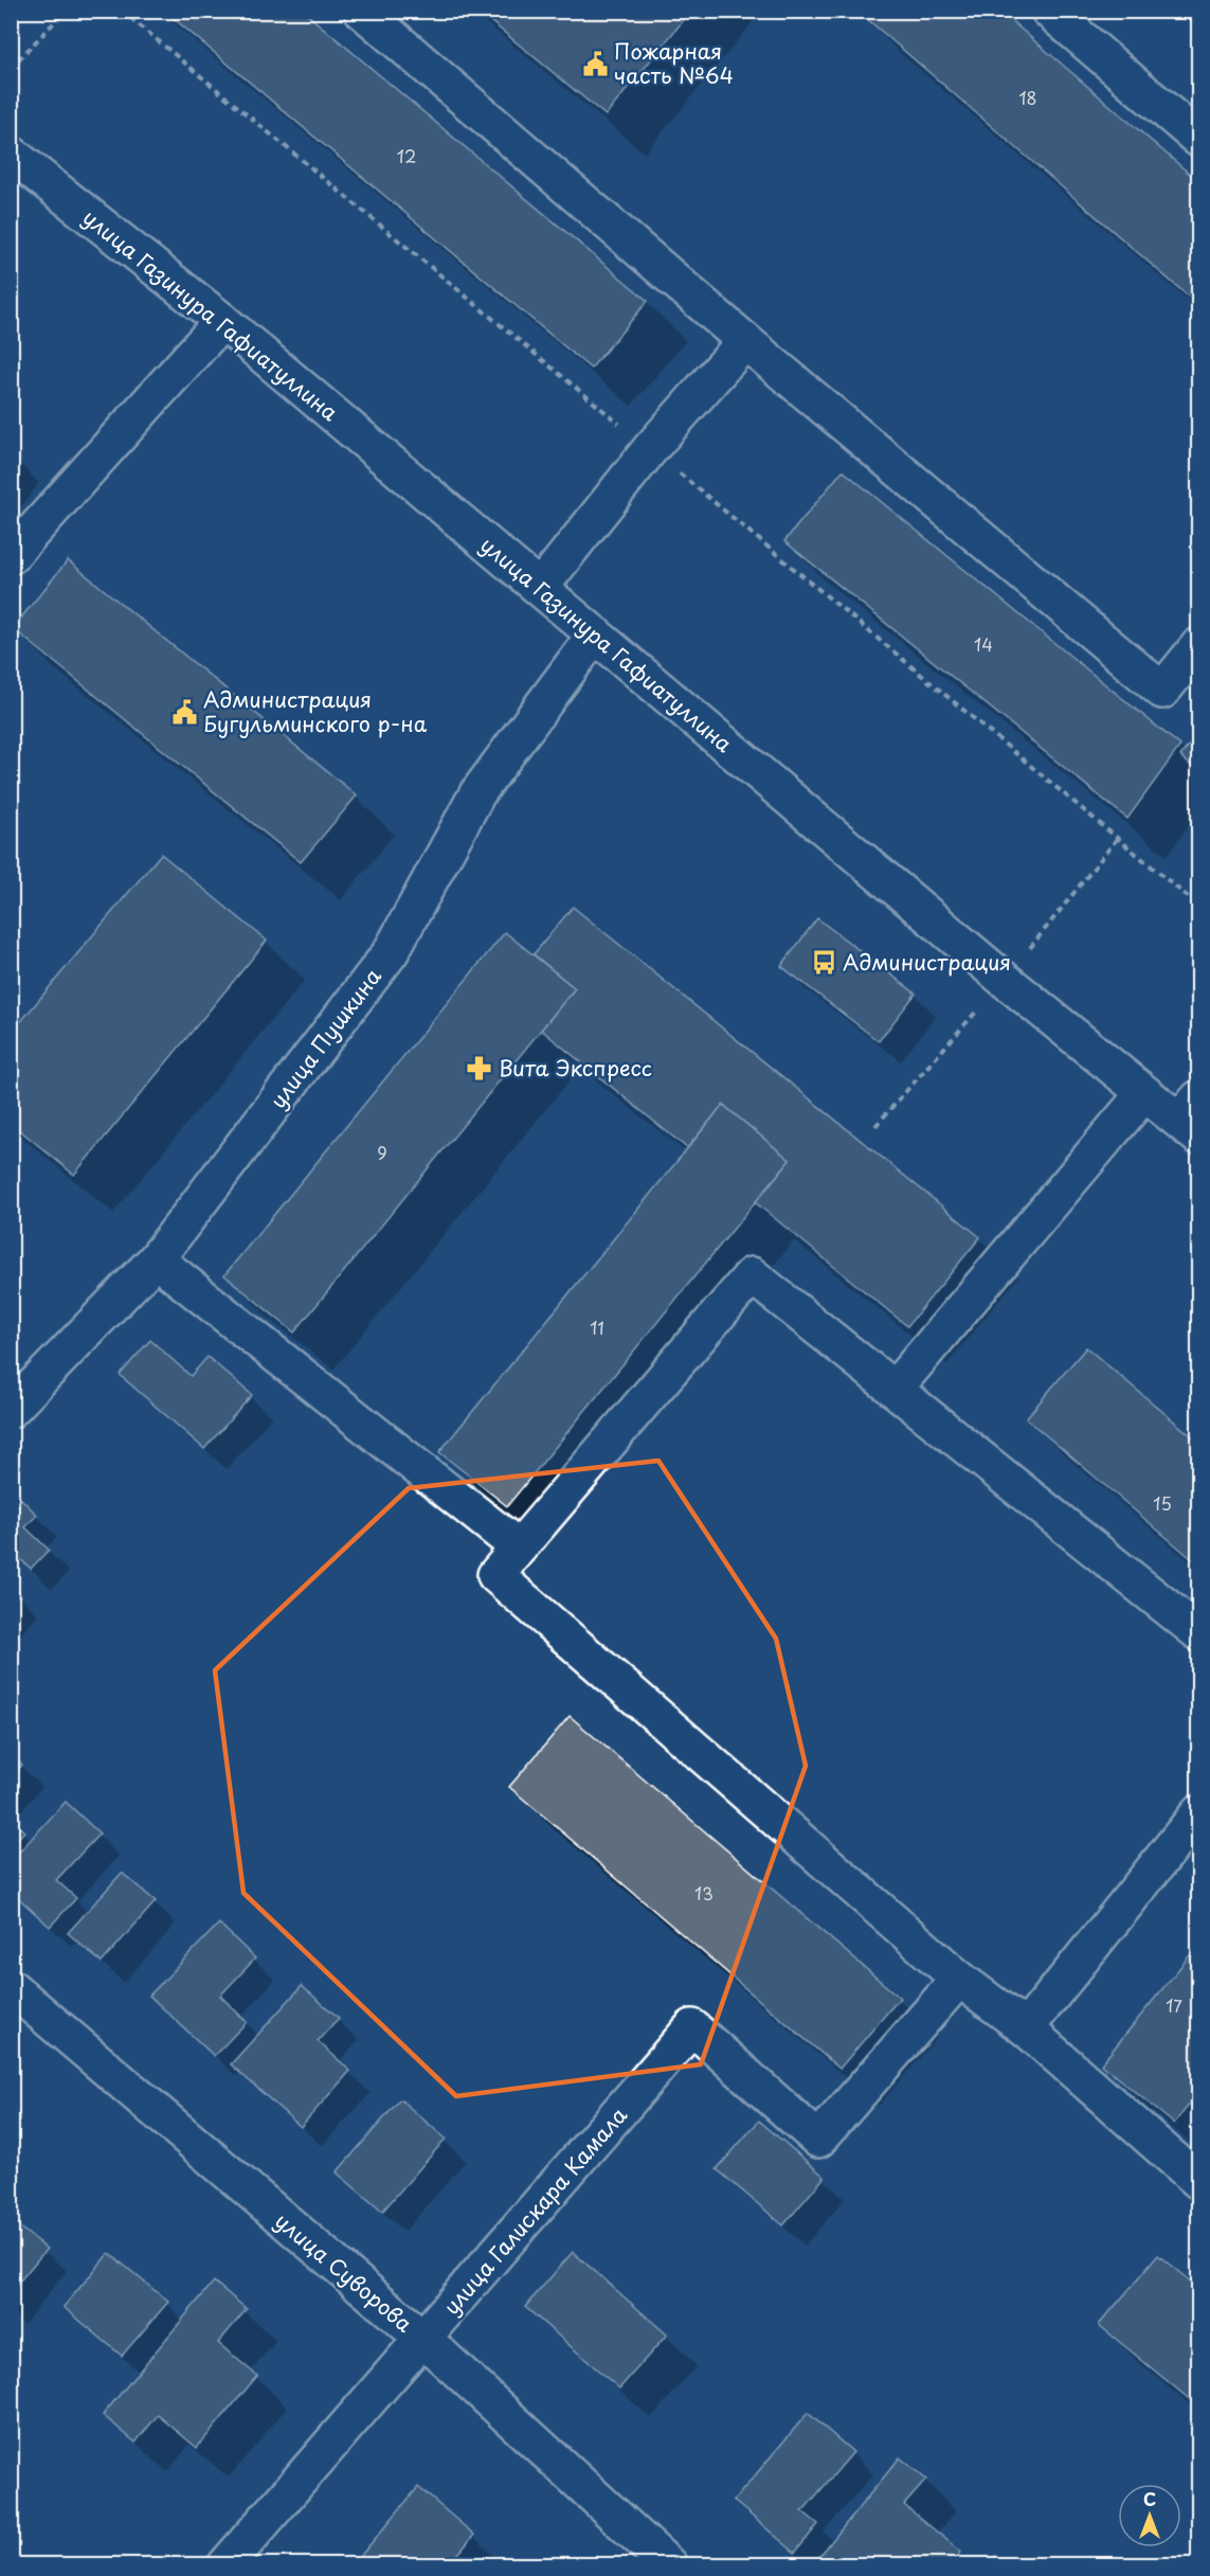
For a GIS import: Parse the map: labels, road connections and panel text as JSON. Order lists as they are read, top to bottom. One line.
{"streets":{"street":["улица Газинура Гафиатуллина","улица Пушкина","улица Галискара Камала","улица Суворова"]},"crossings":[["улица Газинура Гафиатуллина","улица Пушкина"],["улица Галискара Камала","улица Суворова"]],"places":{"public building":["Пожарная часть №64","Администрация Бугульминского р-на"],"bus stop":["Администрация"],"pharmacy":["Вита Экспресс"]},"house_numbers":["18","12","14","9","11","15","13","17"],"north":"top"}
